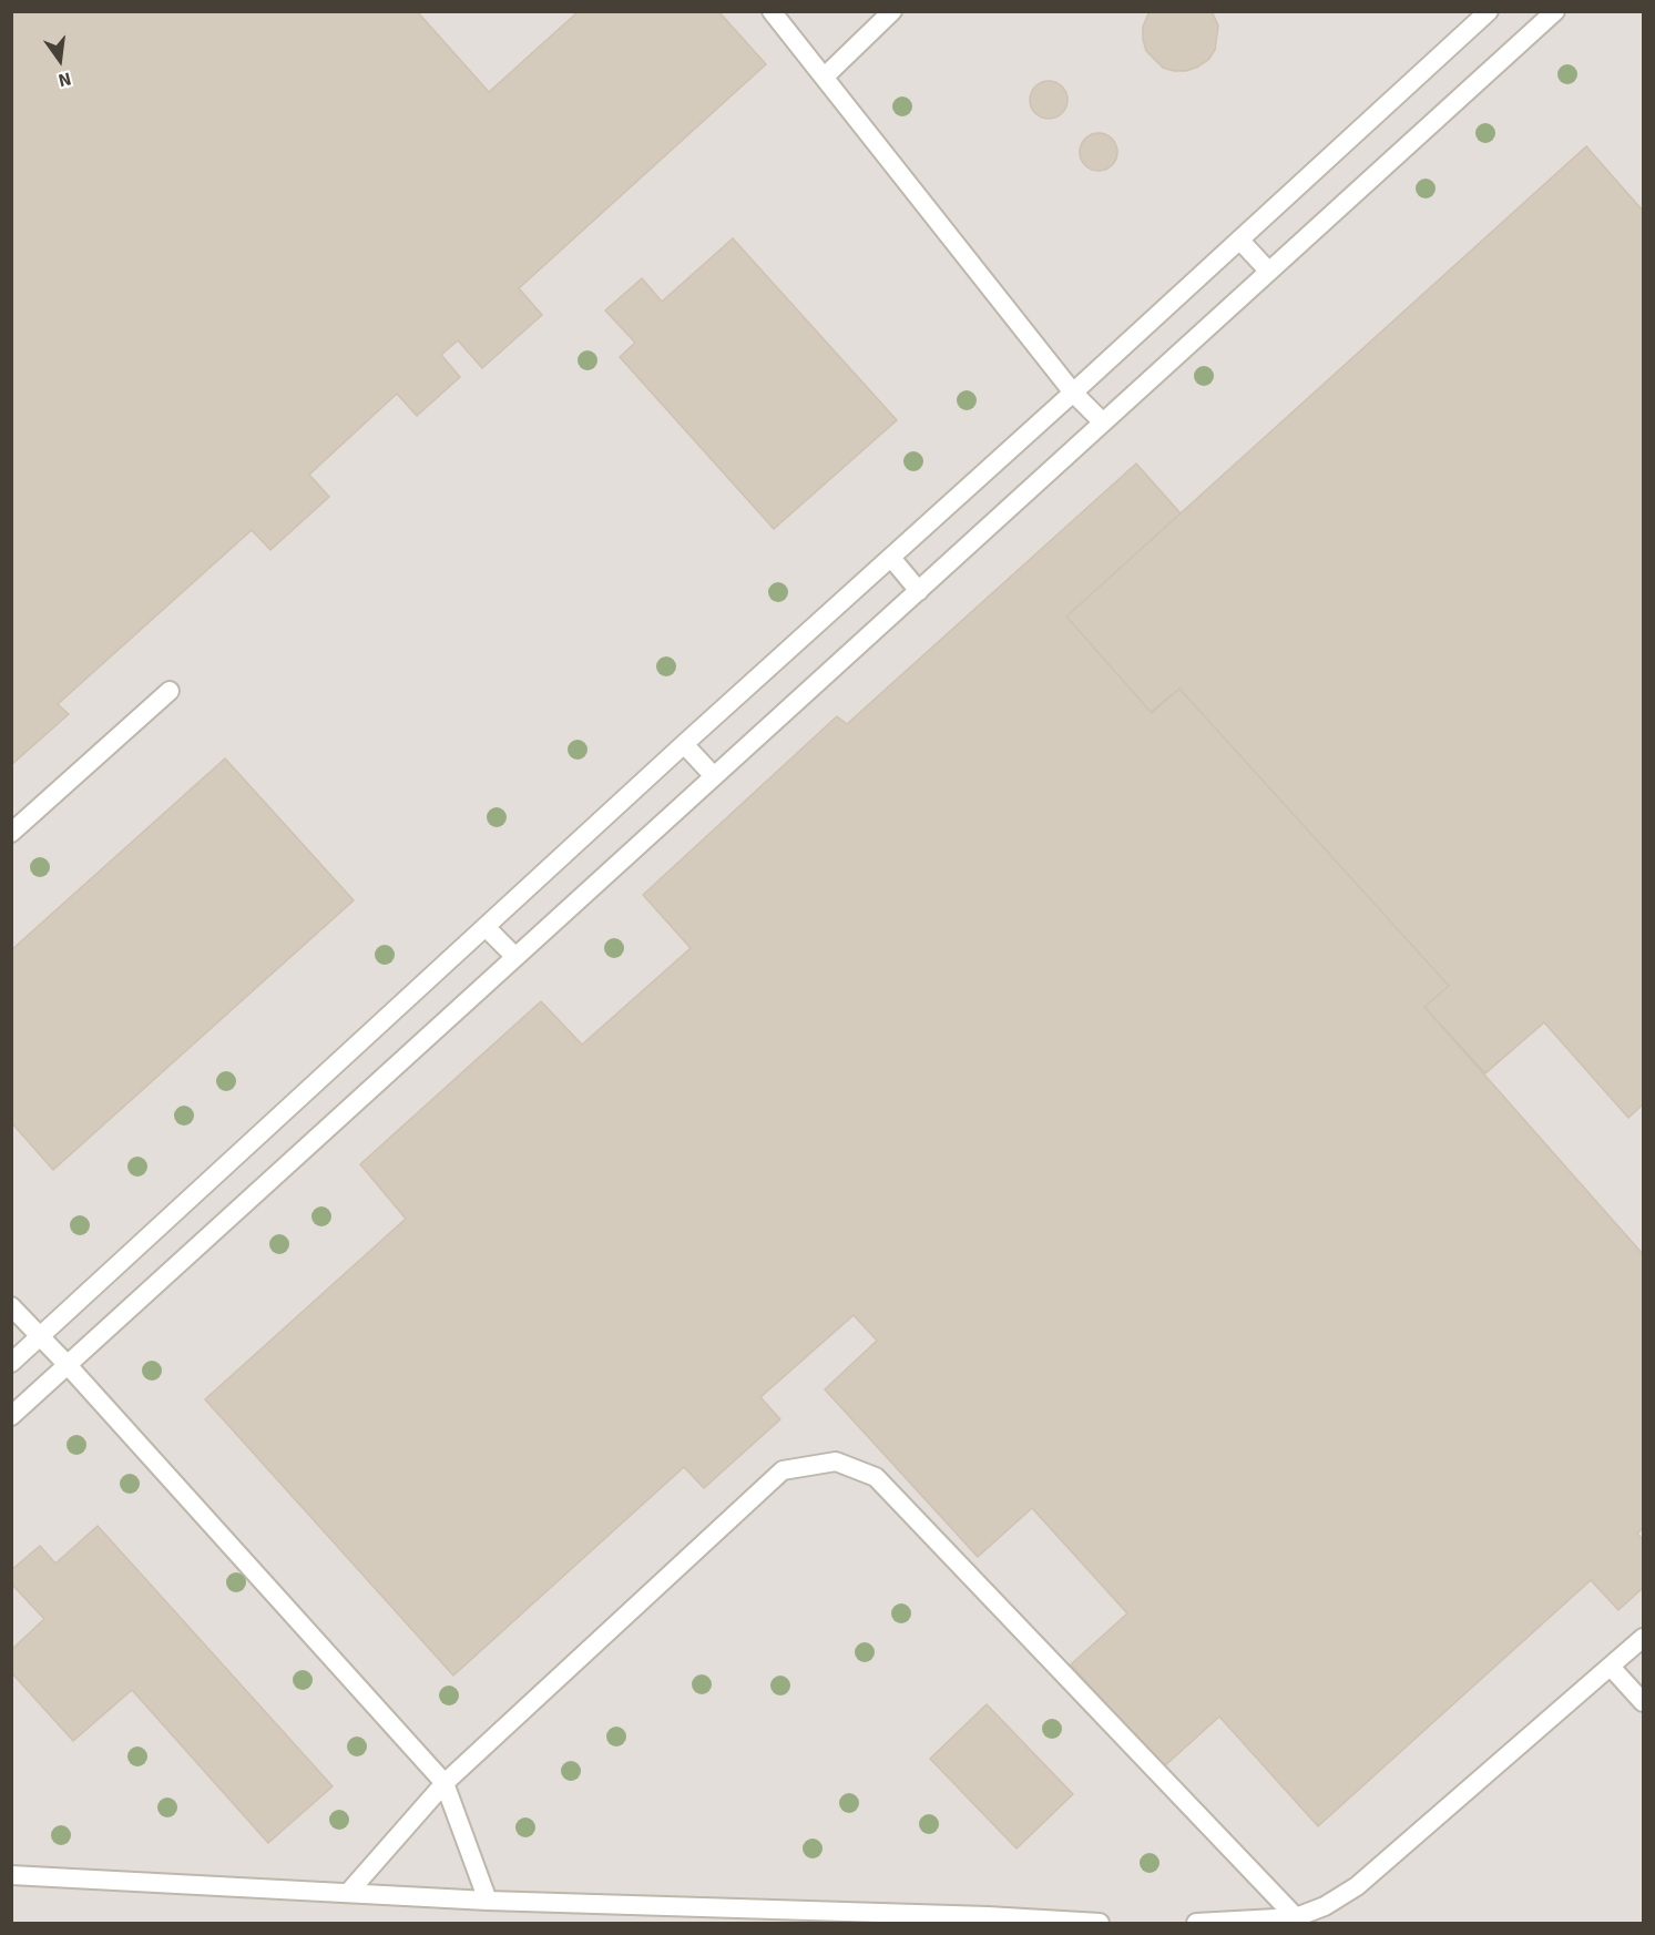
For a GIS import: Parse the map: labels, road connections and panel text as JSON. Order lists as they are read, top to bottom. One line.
{"north":"bottom"}
